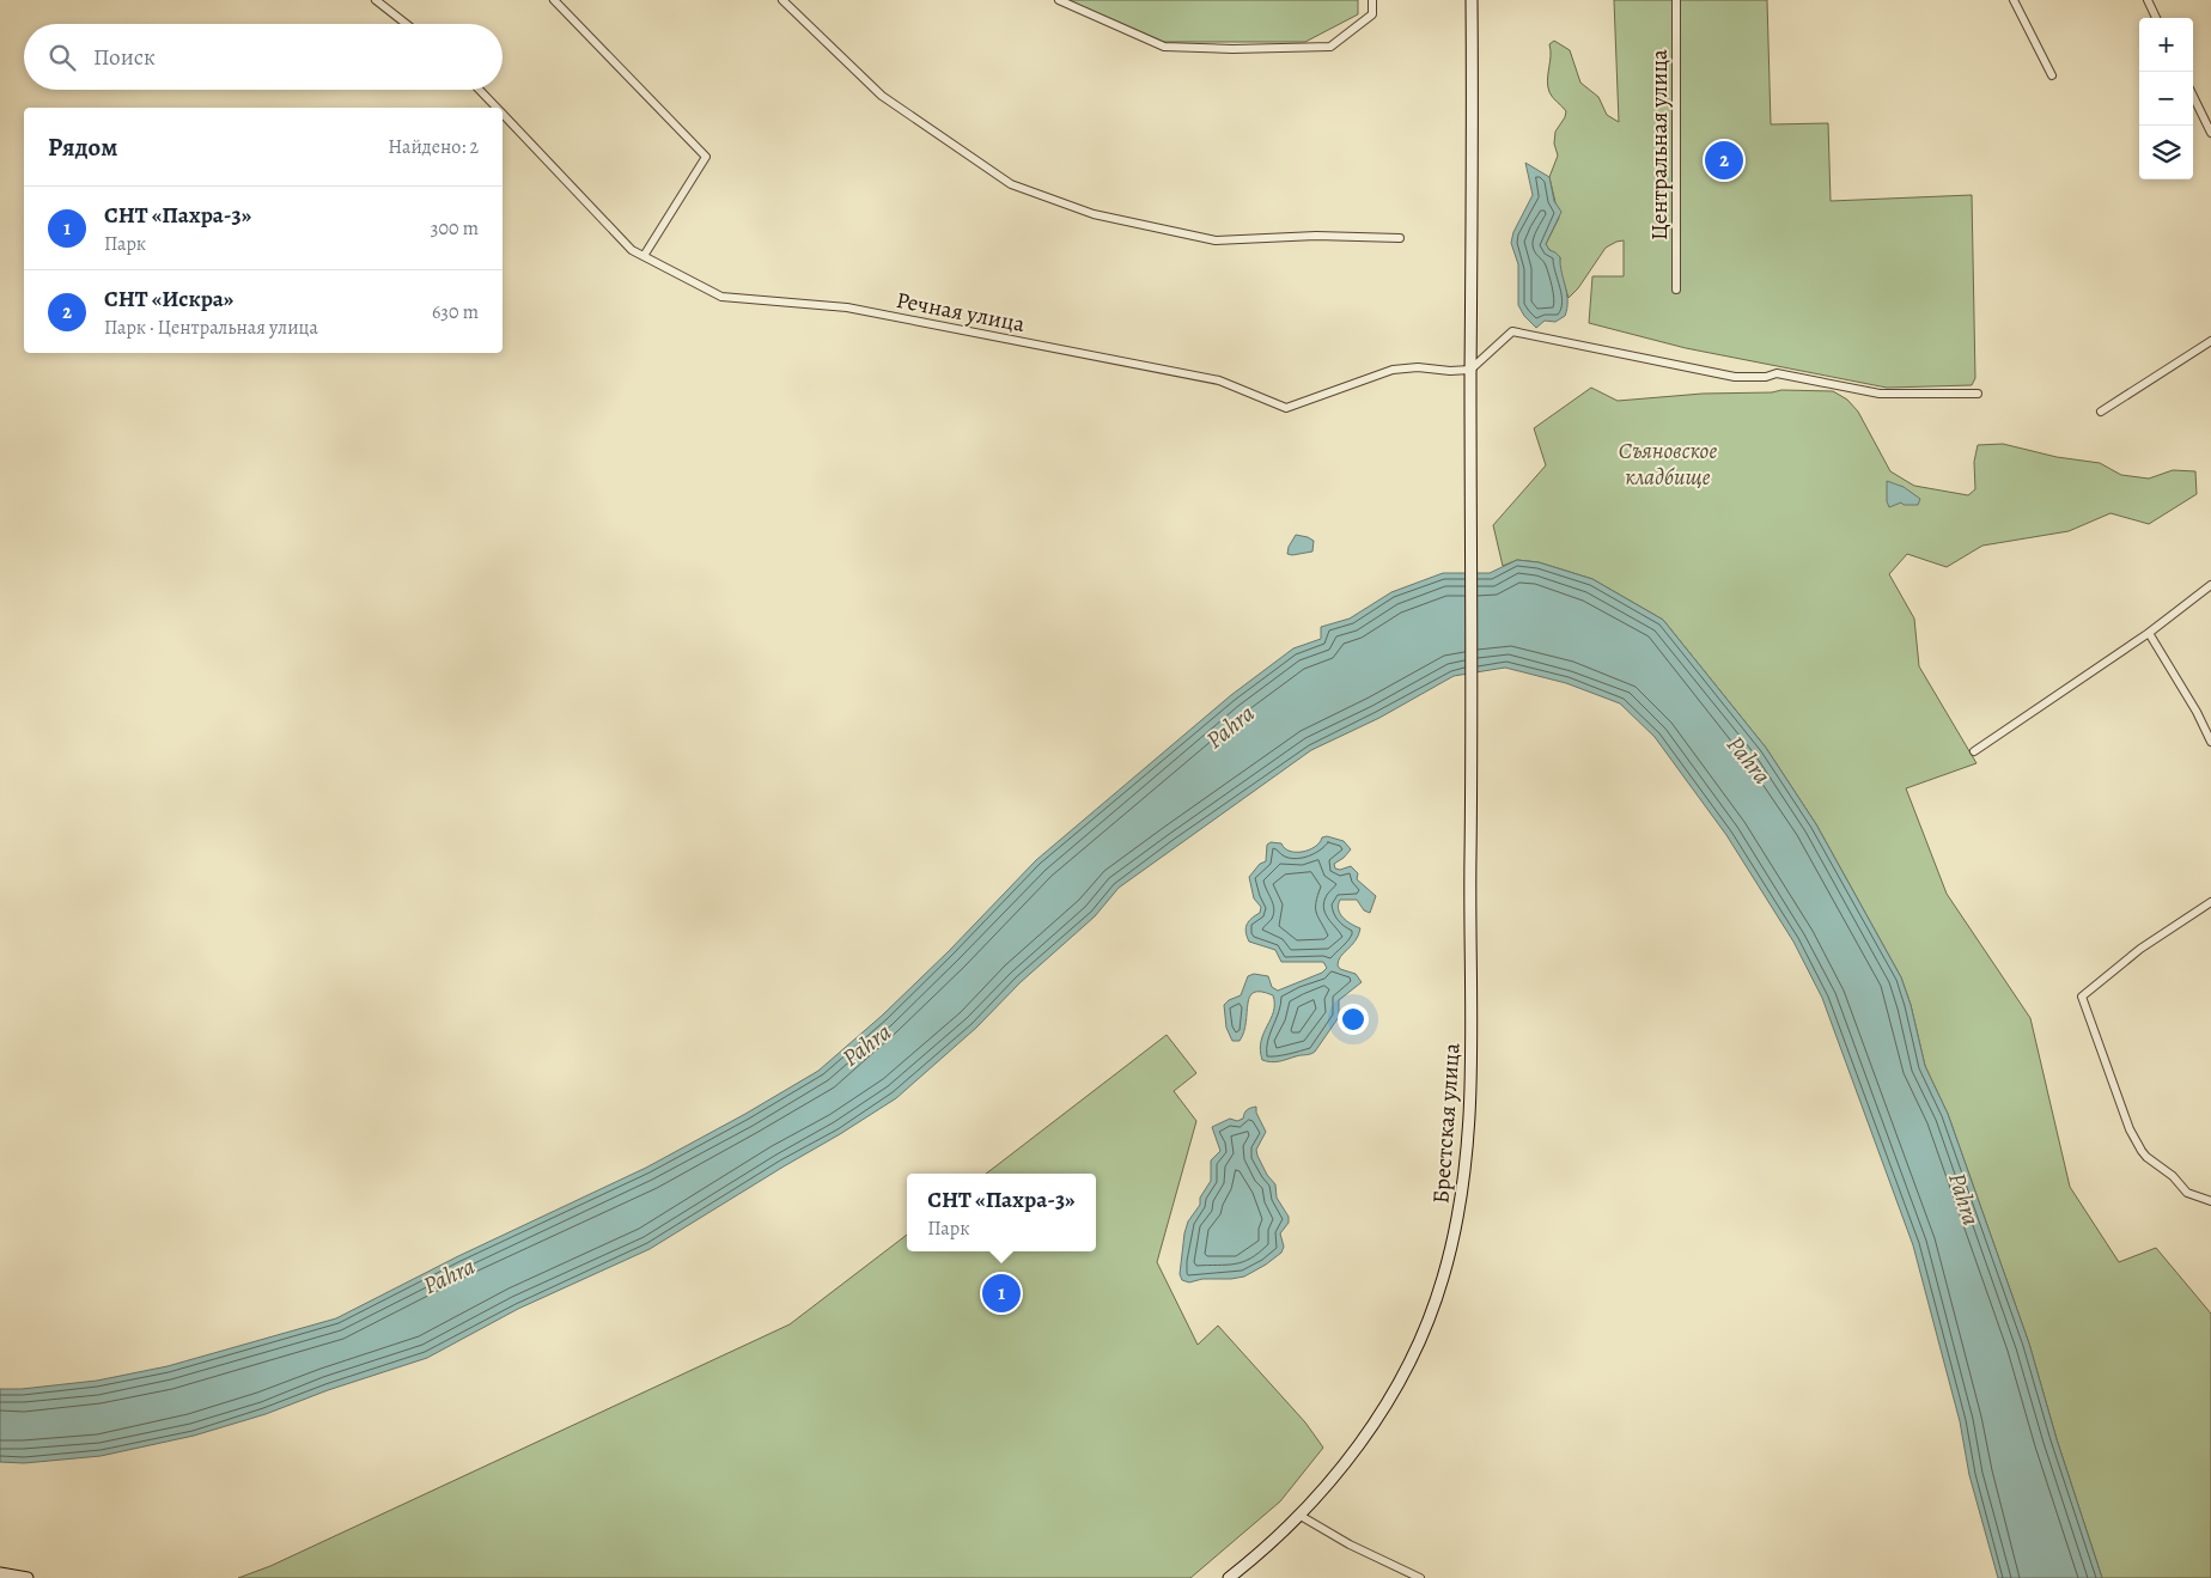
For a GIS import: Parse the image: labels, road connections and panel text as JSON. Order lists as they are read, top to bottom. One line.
{"streets":{"main road":["Брестская улица"],"street":["Центральная улица","Речная улица"]},"crossings":[["Речная улица","Брестская улица"]],"water":["Pahra"],"parks":["Съяновское кладбище"],"page":{"map_buttons":["+","−"],"search":"Поиск","heading":["Рядом","Найдено: 2"],"pins":["2","1"],"list":[{"mark":"1","name":"СНТ «Пахра-3»","note":"Парк","value":"300 m"},{"mark":"2","name":"СНТ «Искра»","note":"Парк · Центральная улица","value":"630 m"}],"popup":["СНТ «Пахра-3»","Парк"]}}
